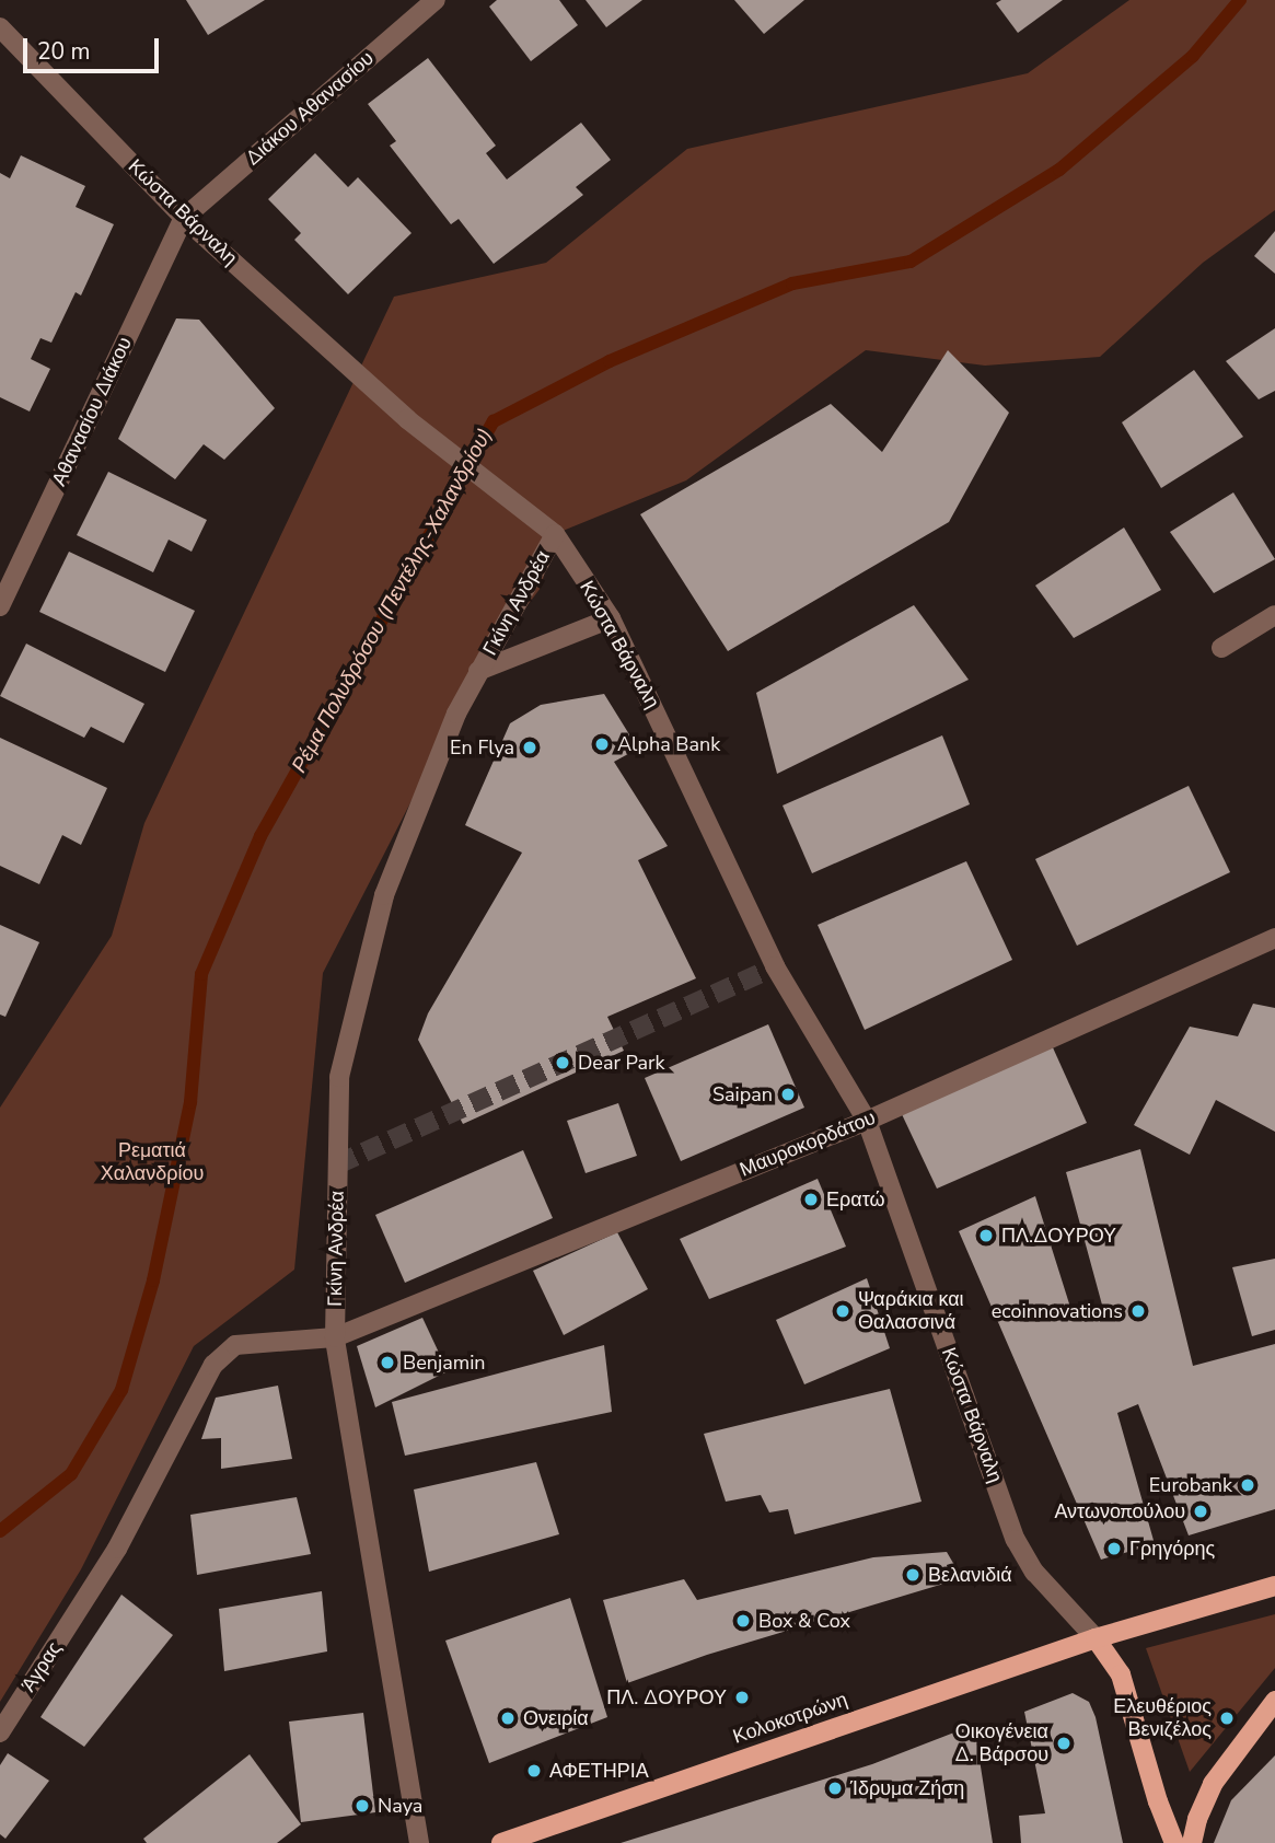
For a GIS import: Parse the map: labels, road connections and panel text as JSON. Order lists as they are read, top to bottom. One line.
{"streets":{"main road":["Κολοκοτρώνη"],"street":["Διάκου Αθανασίου","Κώστα Βάρναλη","Αθανασίου Διάκου","Γκίνη Ανδρέα","Μαυροκορδάτου","Άγρας"]},"crossings":[["Διάκου Αθανασίου","Κώστα Βάρναλη"],["Διάκου Αθανασίου","Αθανασίου Διάκου"],["Κώστα Βάρναλη","Αθανασίου Διάκου"],["Κώστα Βάρναλη","Γκίνη Ανδρέα"],["Κώστα Βάρναλη","Μαυροκορδάτου"],["Κώστα Βάρναλη","Κολοκοτρώνη"],["Γκίνη Ανδρέα","Μαυροκορδάτου"],["Μαυροκορδάτου","Άγρας"]],"water":["Ρέμα Πολυδρόσου (Πεντέλης-Χαλανδρίου)"],"parks":["Ρεματιά Χαλανδρίου"],"places":["Alpha Bank","En Flya","Dear Park","Saipan","Ερατώ","ΠΛ.ΔΟΥΡΟΥ","Ψαράκια και Θαλασσινά","ecoinnovations","Benjamin","Eurobank","Αντωνοπούλου","Γρηγόρης","Βελανιδιά","Box & Cox","ΠΛ. ΔΟΥΡΟΥ","Ονειρία","Ελευθέριος Βενιζέλος","Οικογένεια Δ. Βάρσου","ΑΦΕΤΗΡΙΑ","Ίδρυμα Ζήση","Naya"],"scale_bar":"20 m"}
